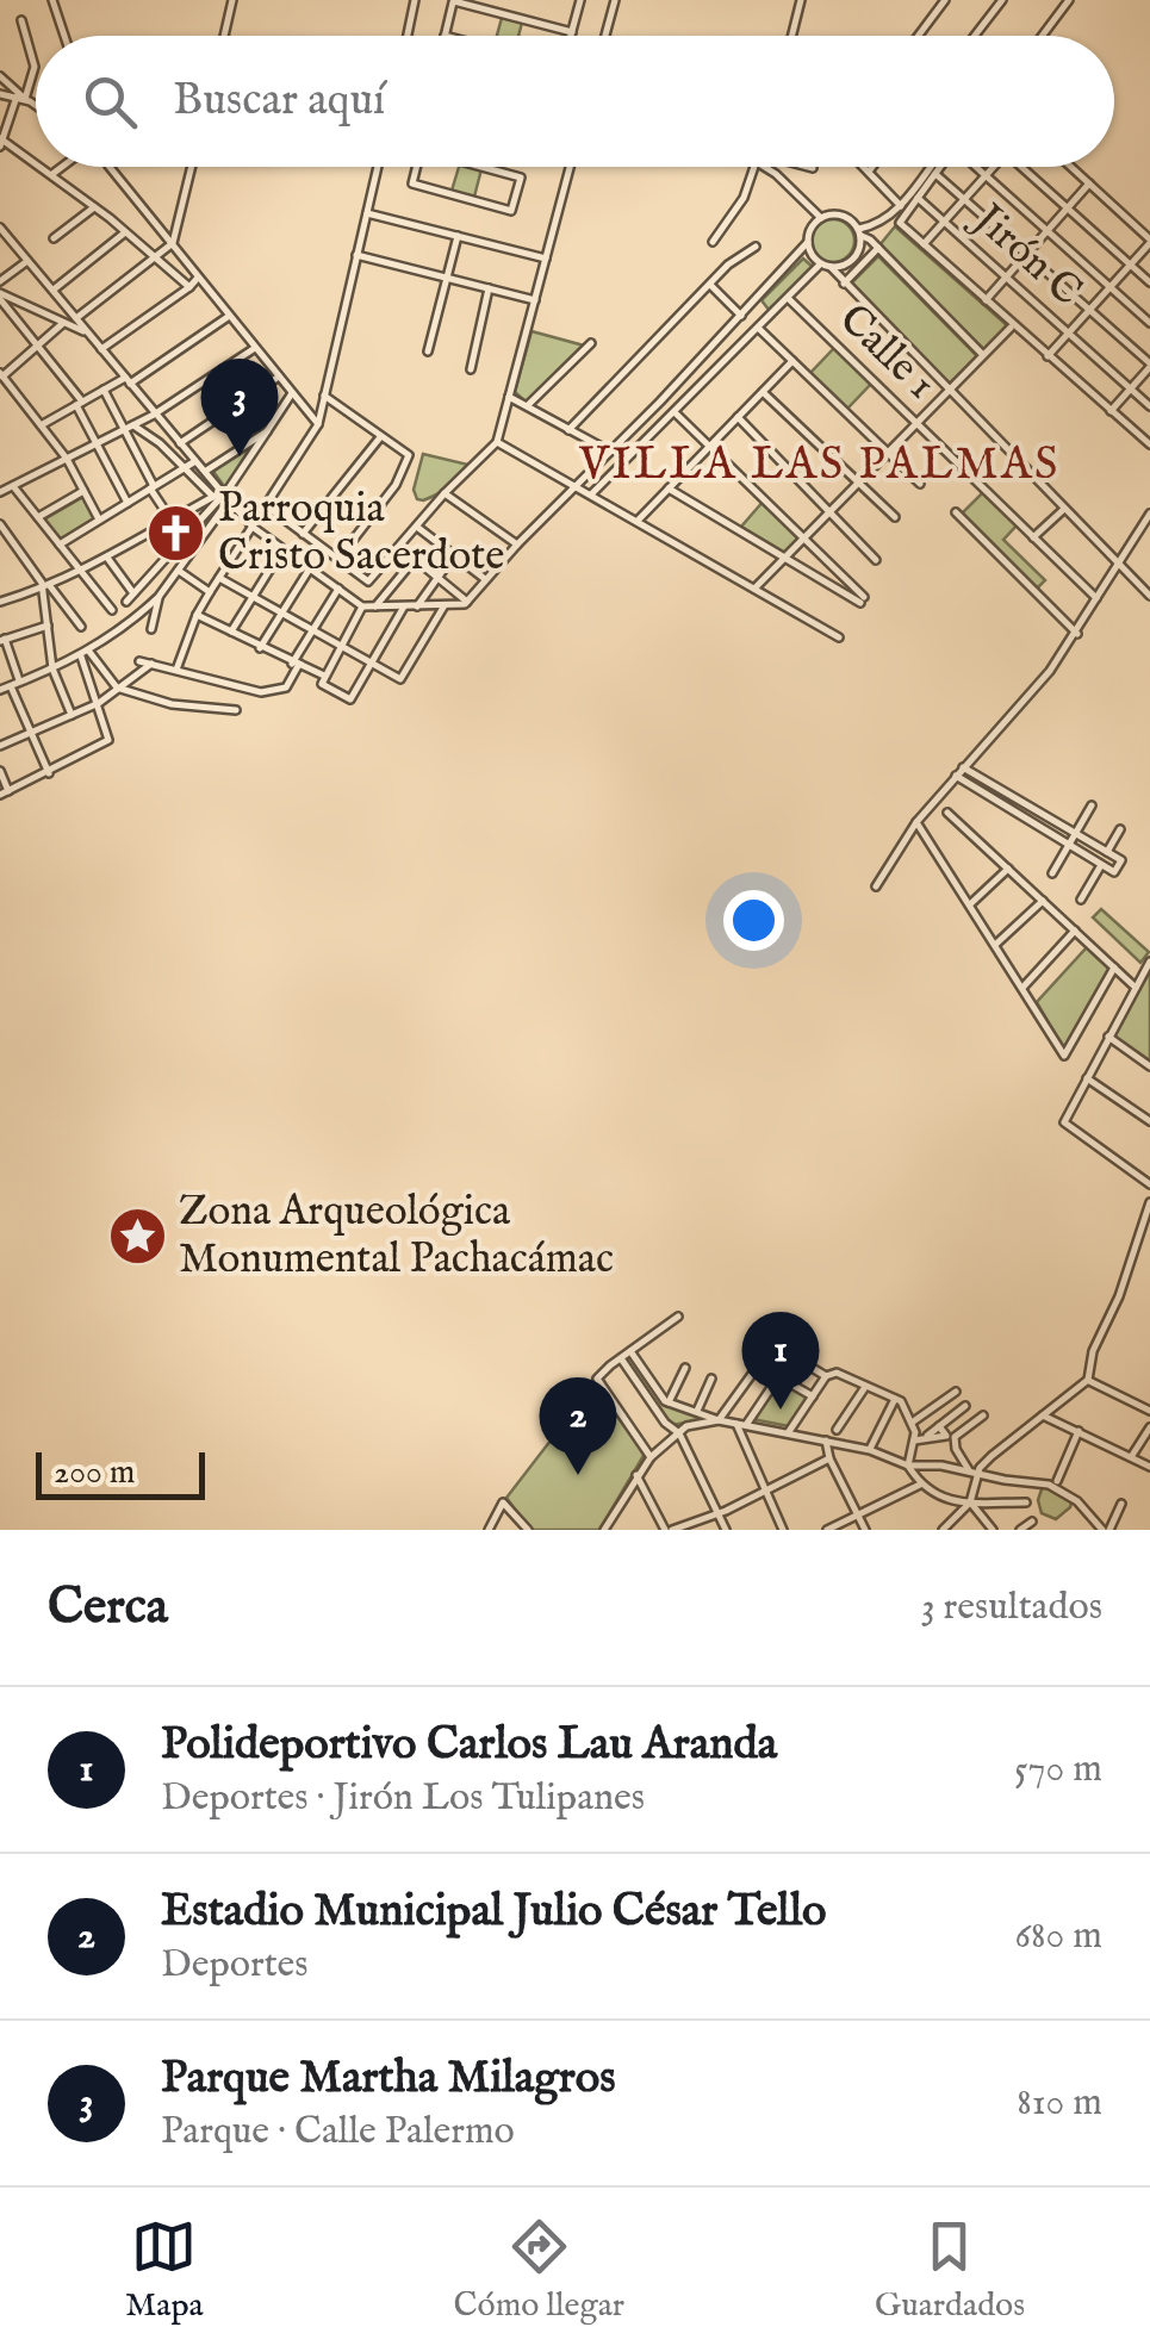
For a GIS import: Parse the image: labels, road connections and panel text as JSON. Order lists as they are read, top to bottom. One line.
{"streets":{"street":["Jirón C","Calle 1"]},"districts":["VILLA LAS PALMAS"],"places":{"church":["Parroquia Cristo Sacerdote"],"place":["Zona Arqueológica Monumental Pachacámac"]},"scale_bar":"200 m","page":{"search":"Buscar aquí","pins":["3","1","2"],"scale":"200 m","heading":["Cerca","3 resultados"],"list":[{"mark":"1","name":"Polideportivo Carlos Lau Aranda","note":"Deportes · Jirón Los Tulipanes","value":"570 m"},{"mark":"2","name":"Estadio Municipal Julio César Tello","note":"Deportes","value":"680 m"},{"mark":"3","name":"Parque Martha Milagros","note":"Parque · Calle Palermo","value":"810 m"}],"nav":["Mapa","Cómo llegar","Guardados"]}}
